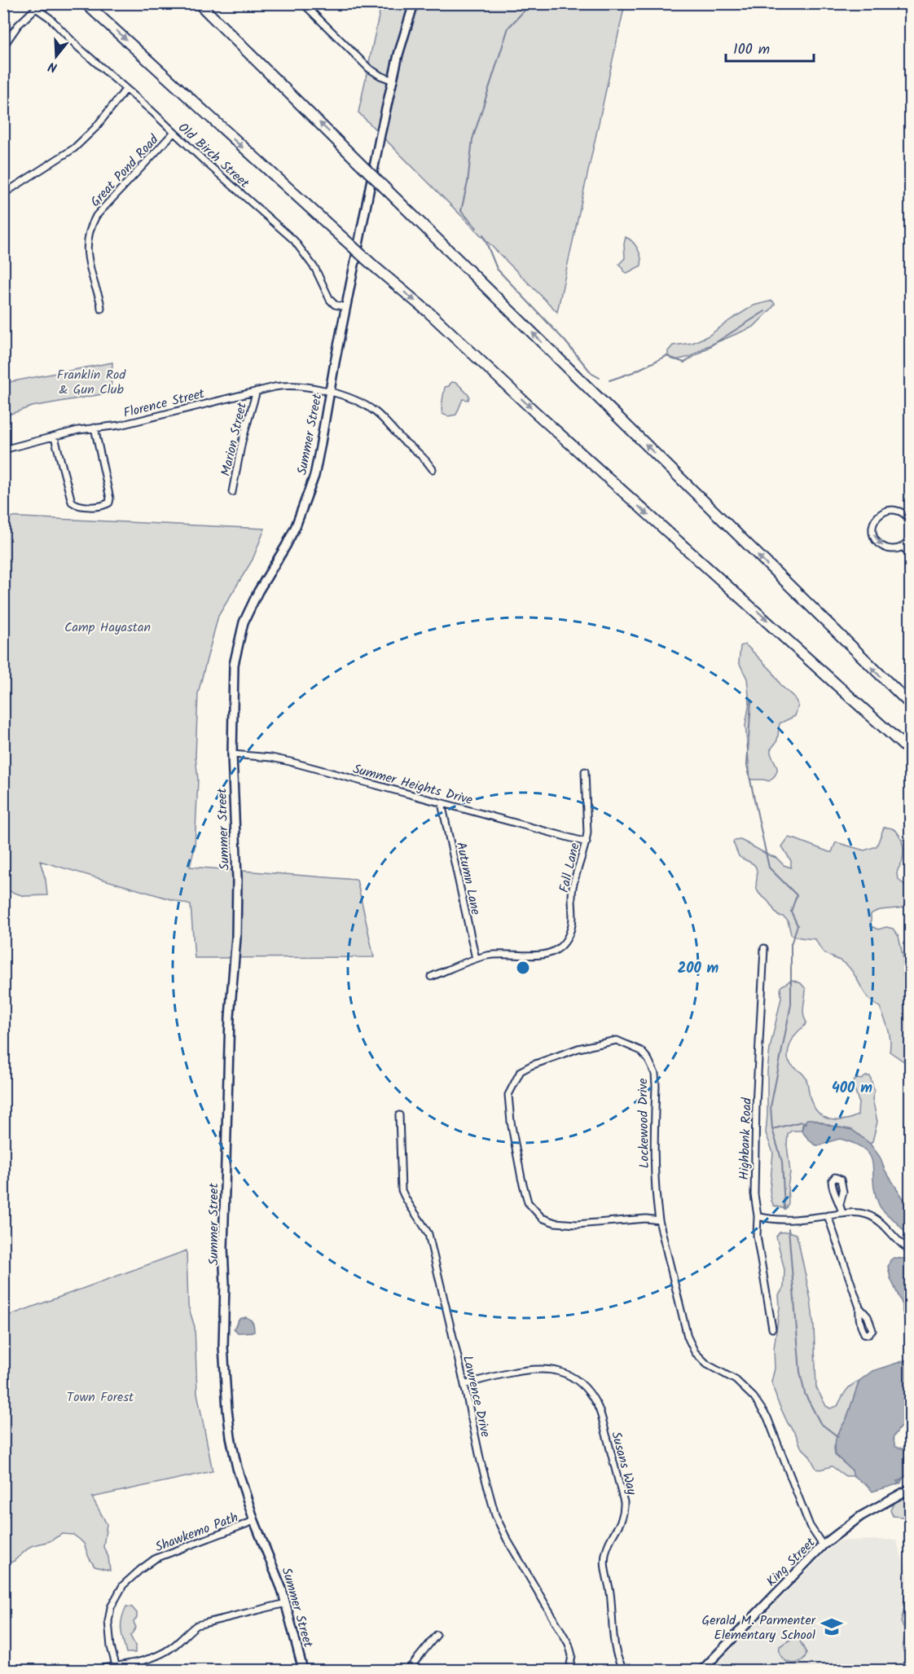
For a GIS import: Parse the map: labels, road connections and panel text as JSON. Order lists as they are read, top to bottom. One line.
{"streets":{"main road":["Summer Street","King Street"],"street":["Old Birch Street","Great Pond Road","Florence Street","Marion Street","Summer Heights Drive","Fall Lane","Autumn Lane","Lockewood Drive","Highbank Road","Lawrence Drive","Susans Way","Shawkemo Path"]},"crossings":[["Old Birch Street","Great Pond Road"],["Old Birch Street","Summer Street"],["Florence Street","Summer Street"],["Florence Street","Marion Street"],["Summer Street","Summer Heights Drive"],["Summer Street","Shawkemo Path"],["Summer Heights Drive","Fall Lane"],["Summer Heights Drive","Autumn Lane"],["Fall Lane","Autumn Lane"],["Lockewood Drive","King Street"],["Lawrence Drive","Susans Way"]],"parks":["Franklin Rod & Gun Club","Camp Hayastan","Town Forest"],"places":{"school or university":["Gerald M. Parmenter Elementary School"]},"scale_bar":"100 m","north":"bottom","rings":["200 m","400 m"]}
